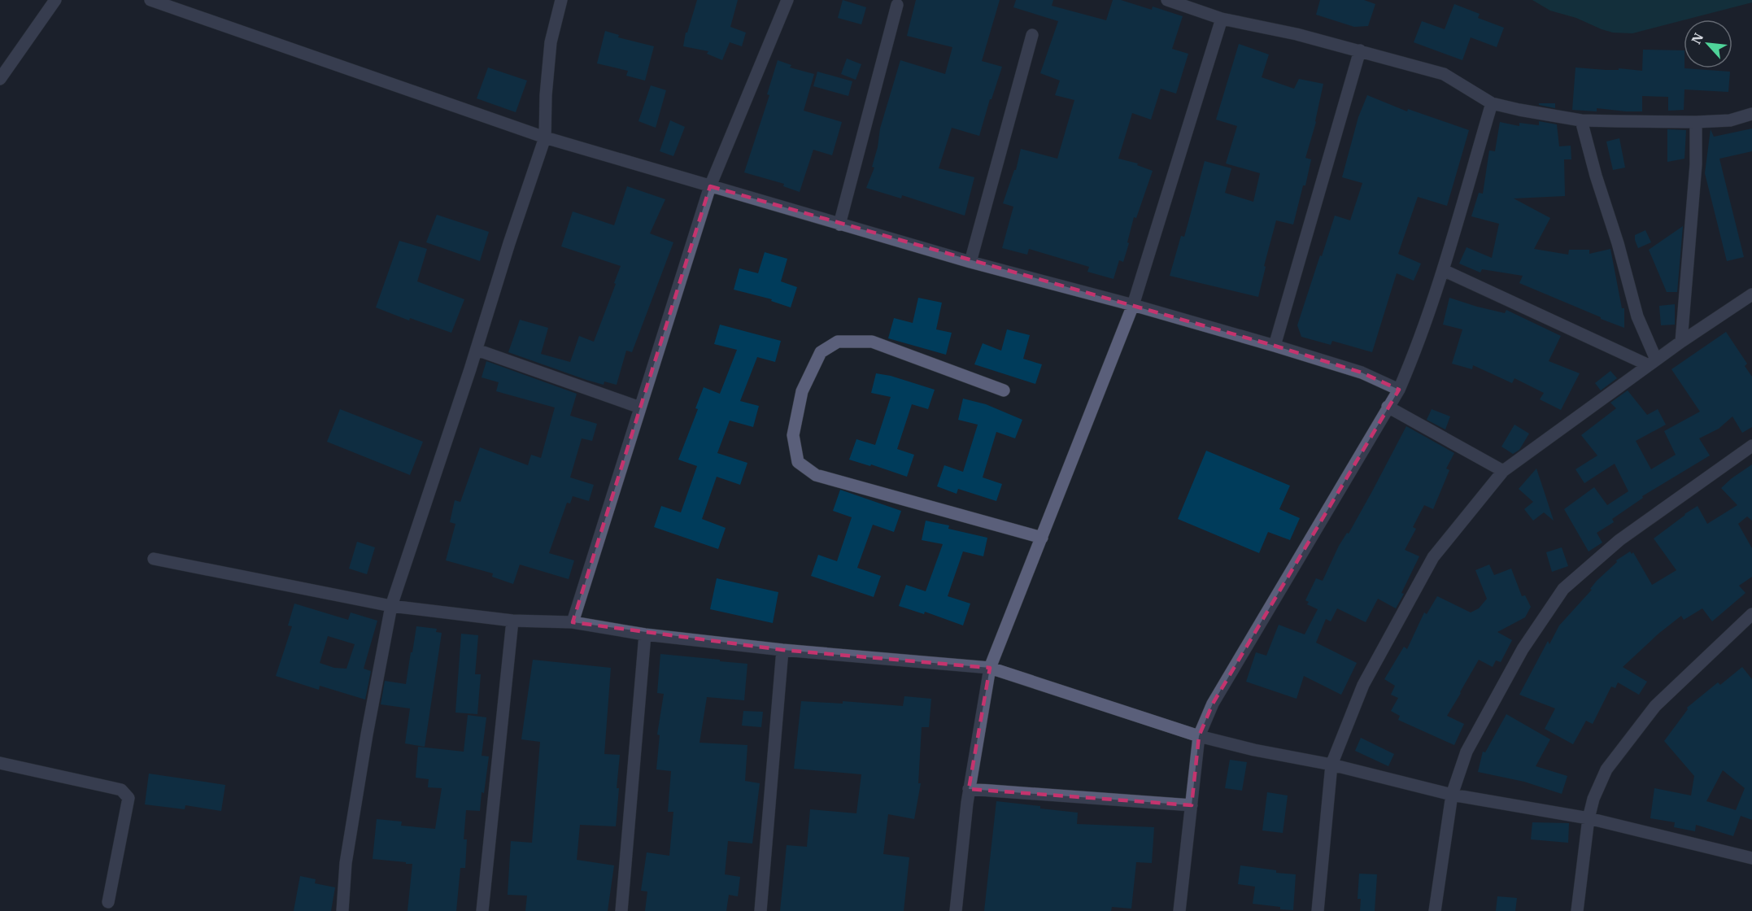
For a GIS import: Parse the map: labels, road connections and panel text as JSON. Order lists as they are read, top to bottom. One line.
{"north":"top left"}
